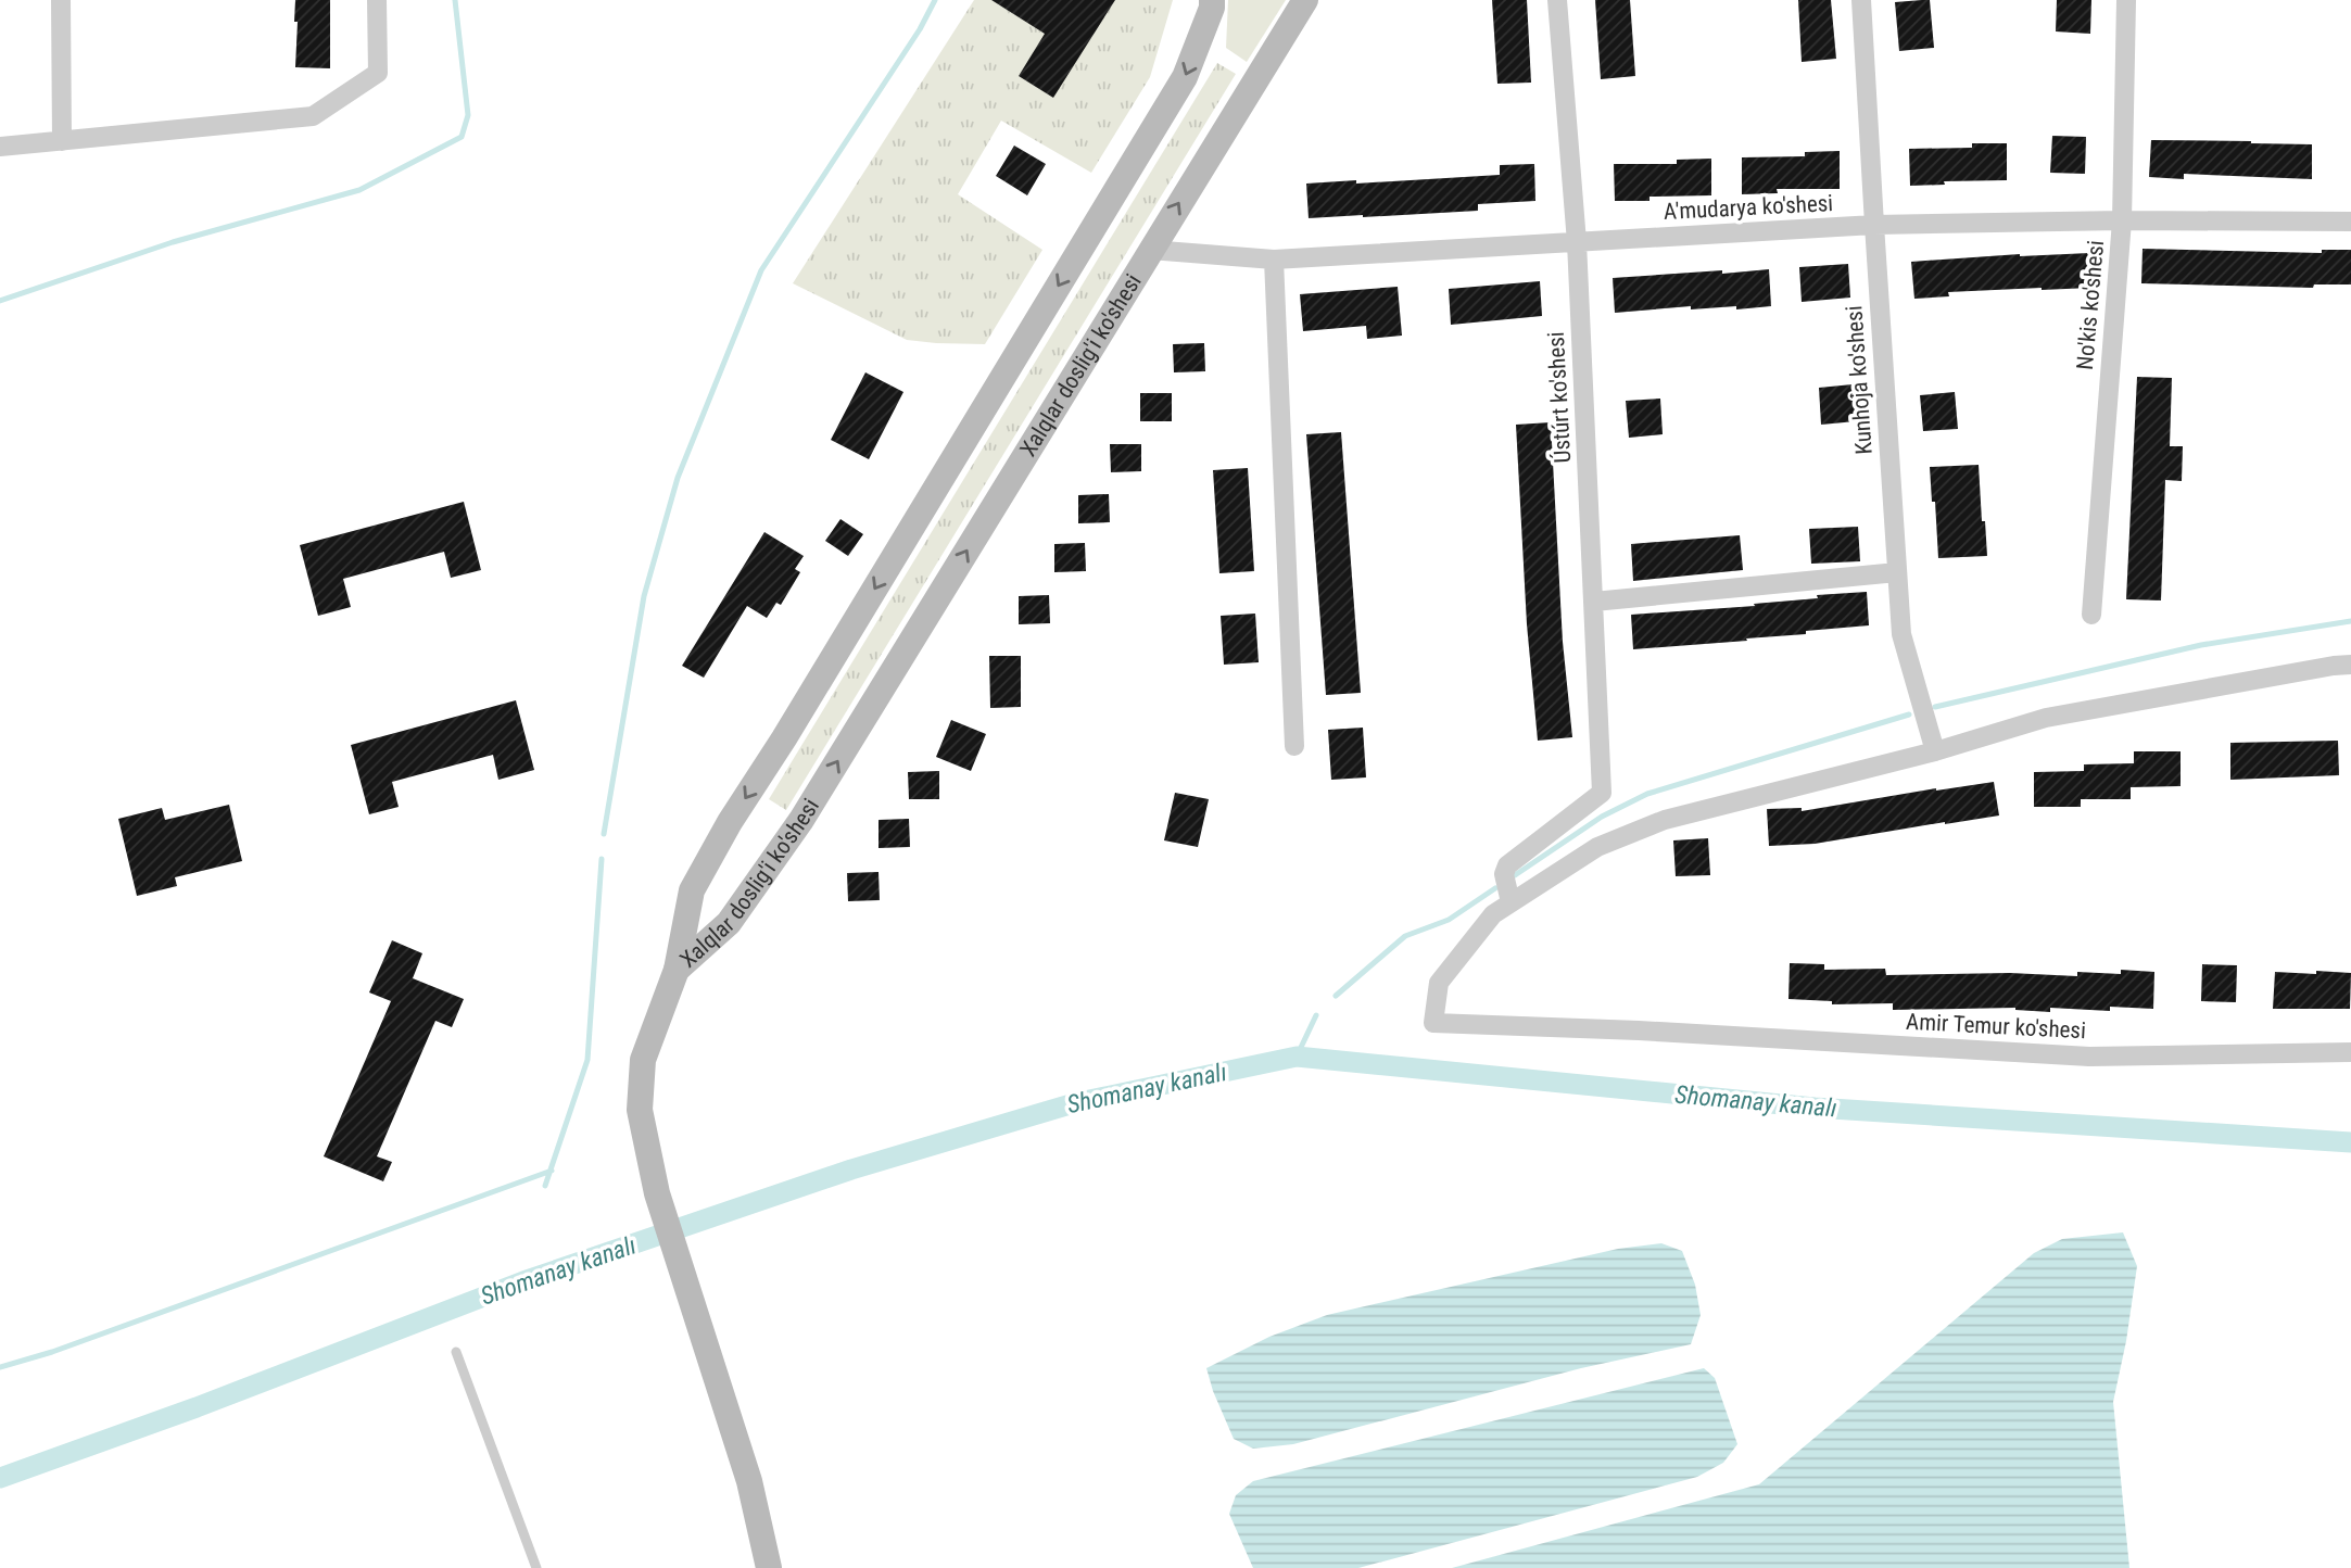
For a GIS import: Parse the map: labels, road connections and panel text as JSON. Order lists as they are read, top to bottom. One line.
{"streets":{"main road":["Xalqlar doslig'i ko'shesi"],"street":["A'mudarya ko'shesi","No'kis ko'shesi","Kunhoja ko'shesi","Ústúrt ko'shesi","Amir Temur ko'shesi"]},"crossings":[["A'mudarya ko'shesi","No'kis ko'shesi"],["A'mudarya ko'shesi","Xalqlar doslig'i ko'shesi"],["A'mudarya ko'shesi","Kunhoja ko'shesi"],["A'mudarya ko'shesi","Ústúrt ko'shesi"],["Ústúrt ko'shesi","Amir Temur ko'shesi"]],"water":["Shomanay kanalı"]}
